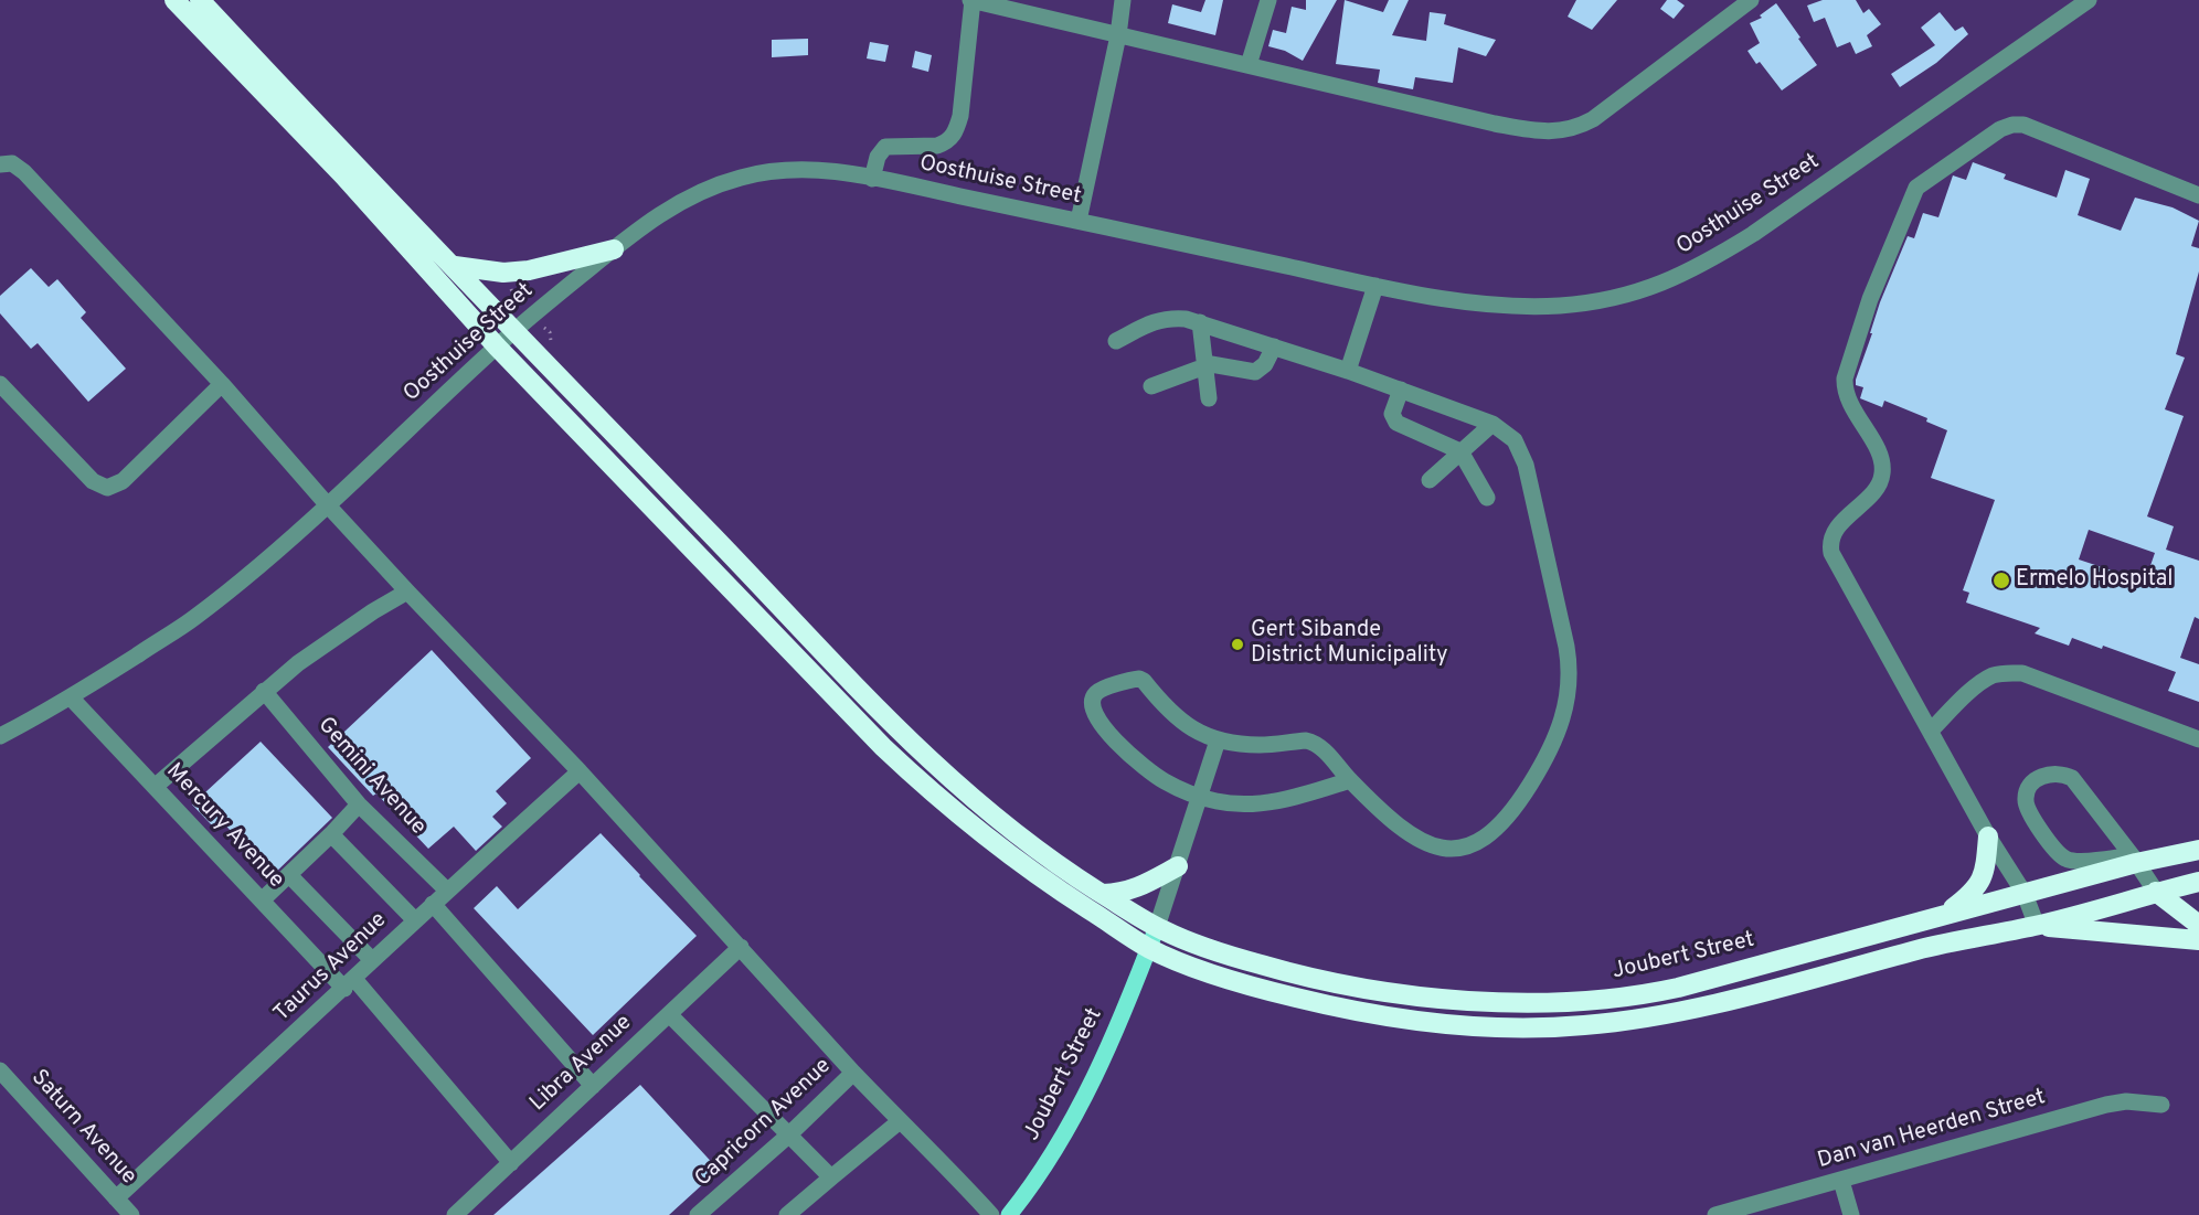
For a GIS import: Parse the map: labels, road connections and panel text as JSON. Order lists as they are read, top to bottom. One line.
{"streets":{"highway":["Joubert Street"],"street":["Oosthuise Street","Gemini Avenue","Mercury Avenue","Taurus Avenue","Libra Avenue","Capricorn Avenue","Saturn Avenue","Dan van Heerden Street"]},"crossings":[["Oosthuise Street","Mercury Avenue"],["Oosthuise Street","Capricorn Avenue"],["Gemini Avenue","Taurus Avenue"],["Mercury Avenue","Taurus Avenue"],["Mercury Avenue","Libra Avenue"],["Taurus Avenue","Capricorn Avenue"],["Taurus Avenue","Saturn Avenue"],["Libra Avenue","Capricorn Avenue"]],"places":["Ermelo Hospital","Gert Sibande District Municipality"]}
